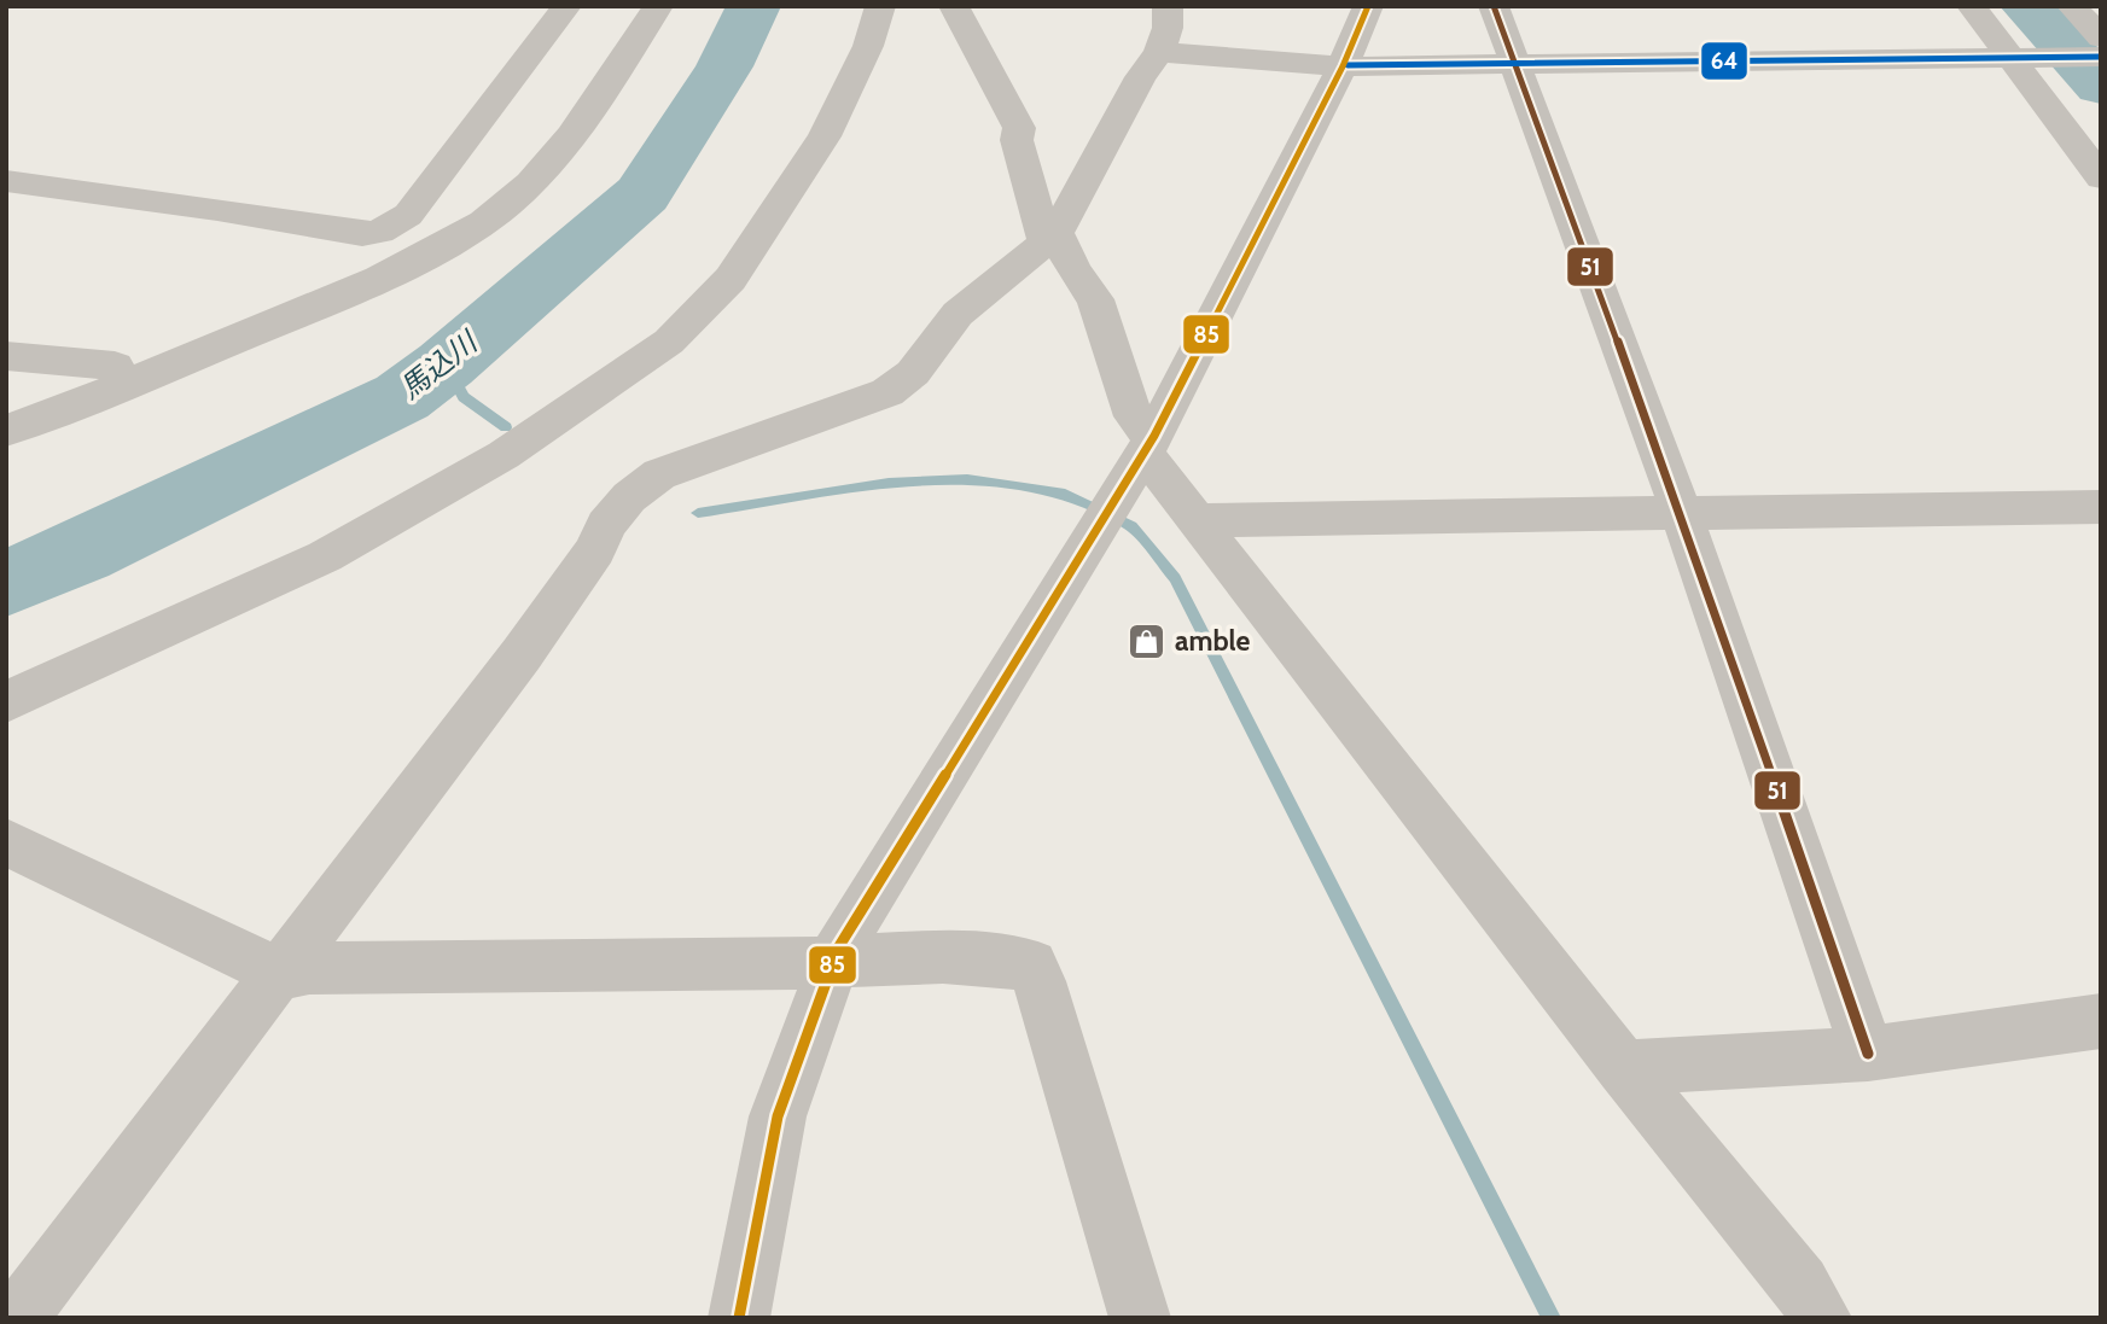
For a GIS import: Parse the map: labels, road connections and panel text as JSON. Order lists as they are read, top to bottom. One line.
{"water":["馬込川"],"places":{"shop":["amble"]},"lines":["transit line 51","transit line 85","transit line 64"]}
